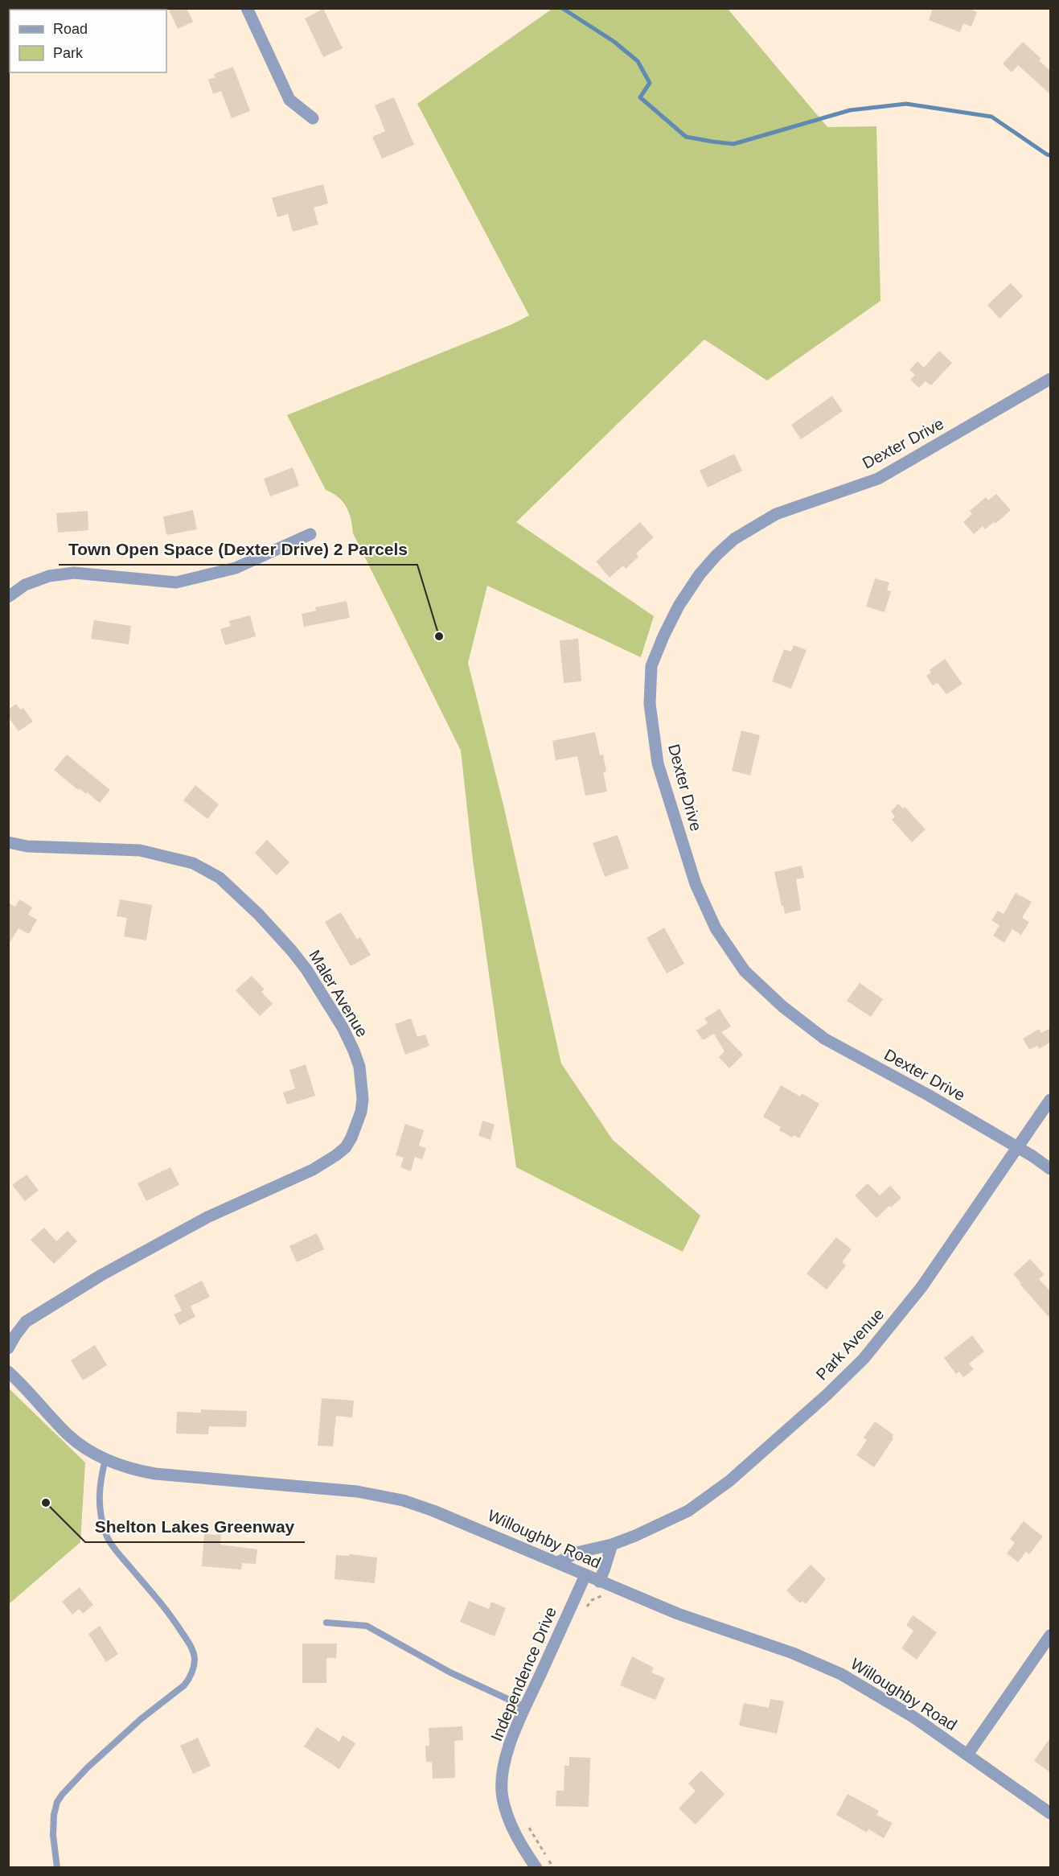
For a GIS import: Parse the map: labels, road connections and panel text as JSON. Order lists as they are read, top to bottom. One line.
{"streets":{"street":["Dexter Drive","Maler Avenue","Park Avenue","Willoughby Road","Independence Drive"]},"crossings":[["Dexter Drive","Park Avenue"],["Park Avenue","Willoughby Road"],["Willoughby Road","Independence Drive"]],"places":["Town Open Space (Dexter Drive) 2 Parcels","Shelton Lakes Greenway"],"legend":["Road","Park"]}
